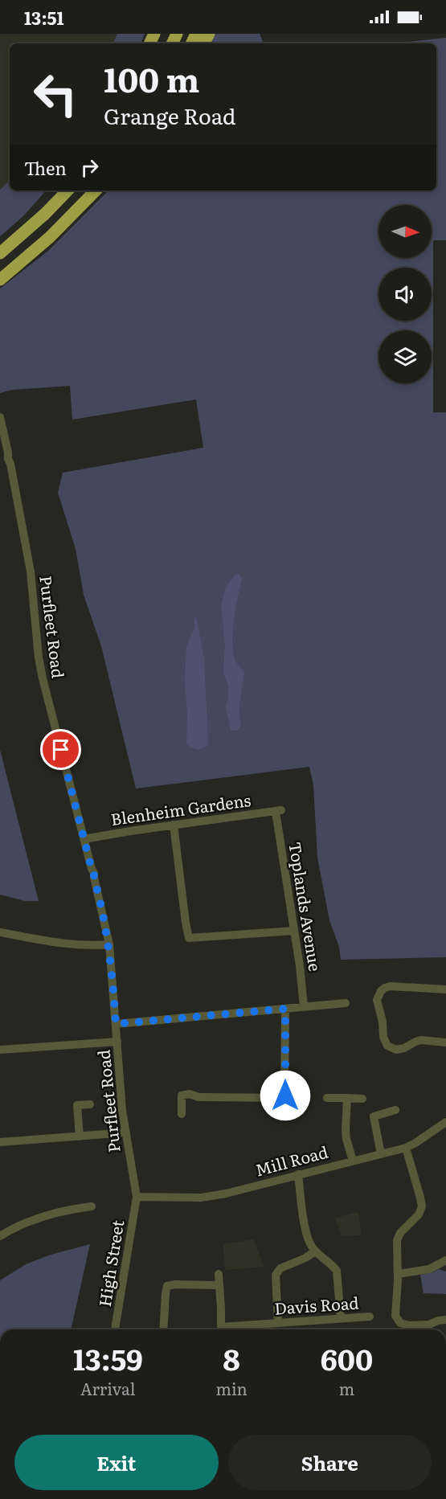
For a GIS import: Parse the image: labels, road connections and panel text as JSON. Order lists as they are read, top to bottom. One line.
{"streets":{"street":["Purfleet Road","Blenheim Gardens","Toplands Avenue","Mill Road","High Street","Davis Road"]},"crossings":[["Purfleet Road","Blenheim Gardens"],["Purfleet Road","Mill Road"],["Purfleet Road","High Street"],["Blenheim Gardens","Toplands Avenue"],["Mill Road","High Street"]],"north":"right","page":{"status":"13:51","turn":["100 m","Grange Road"],"then":"Then","eta":["13:59","Arrival","8","min","600","m"],"buttons":["Exit","Share"]}}
